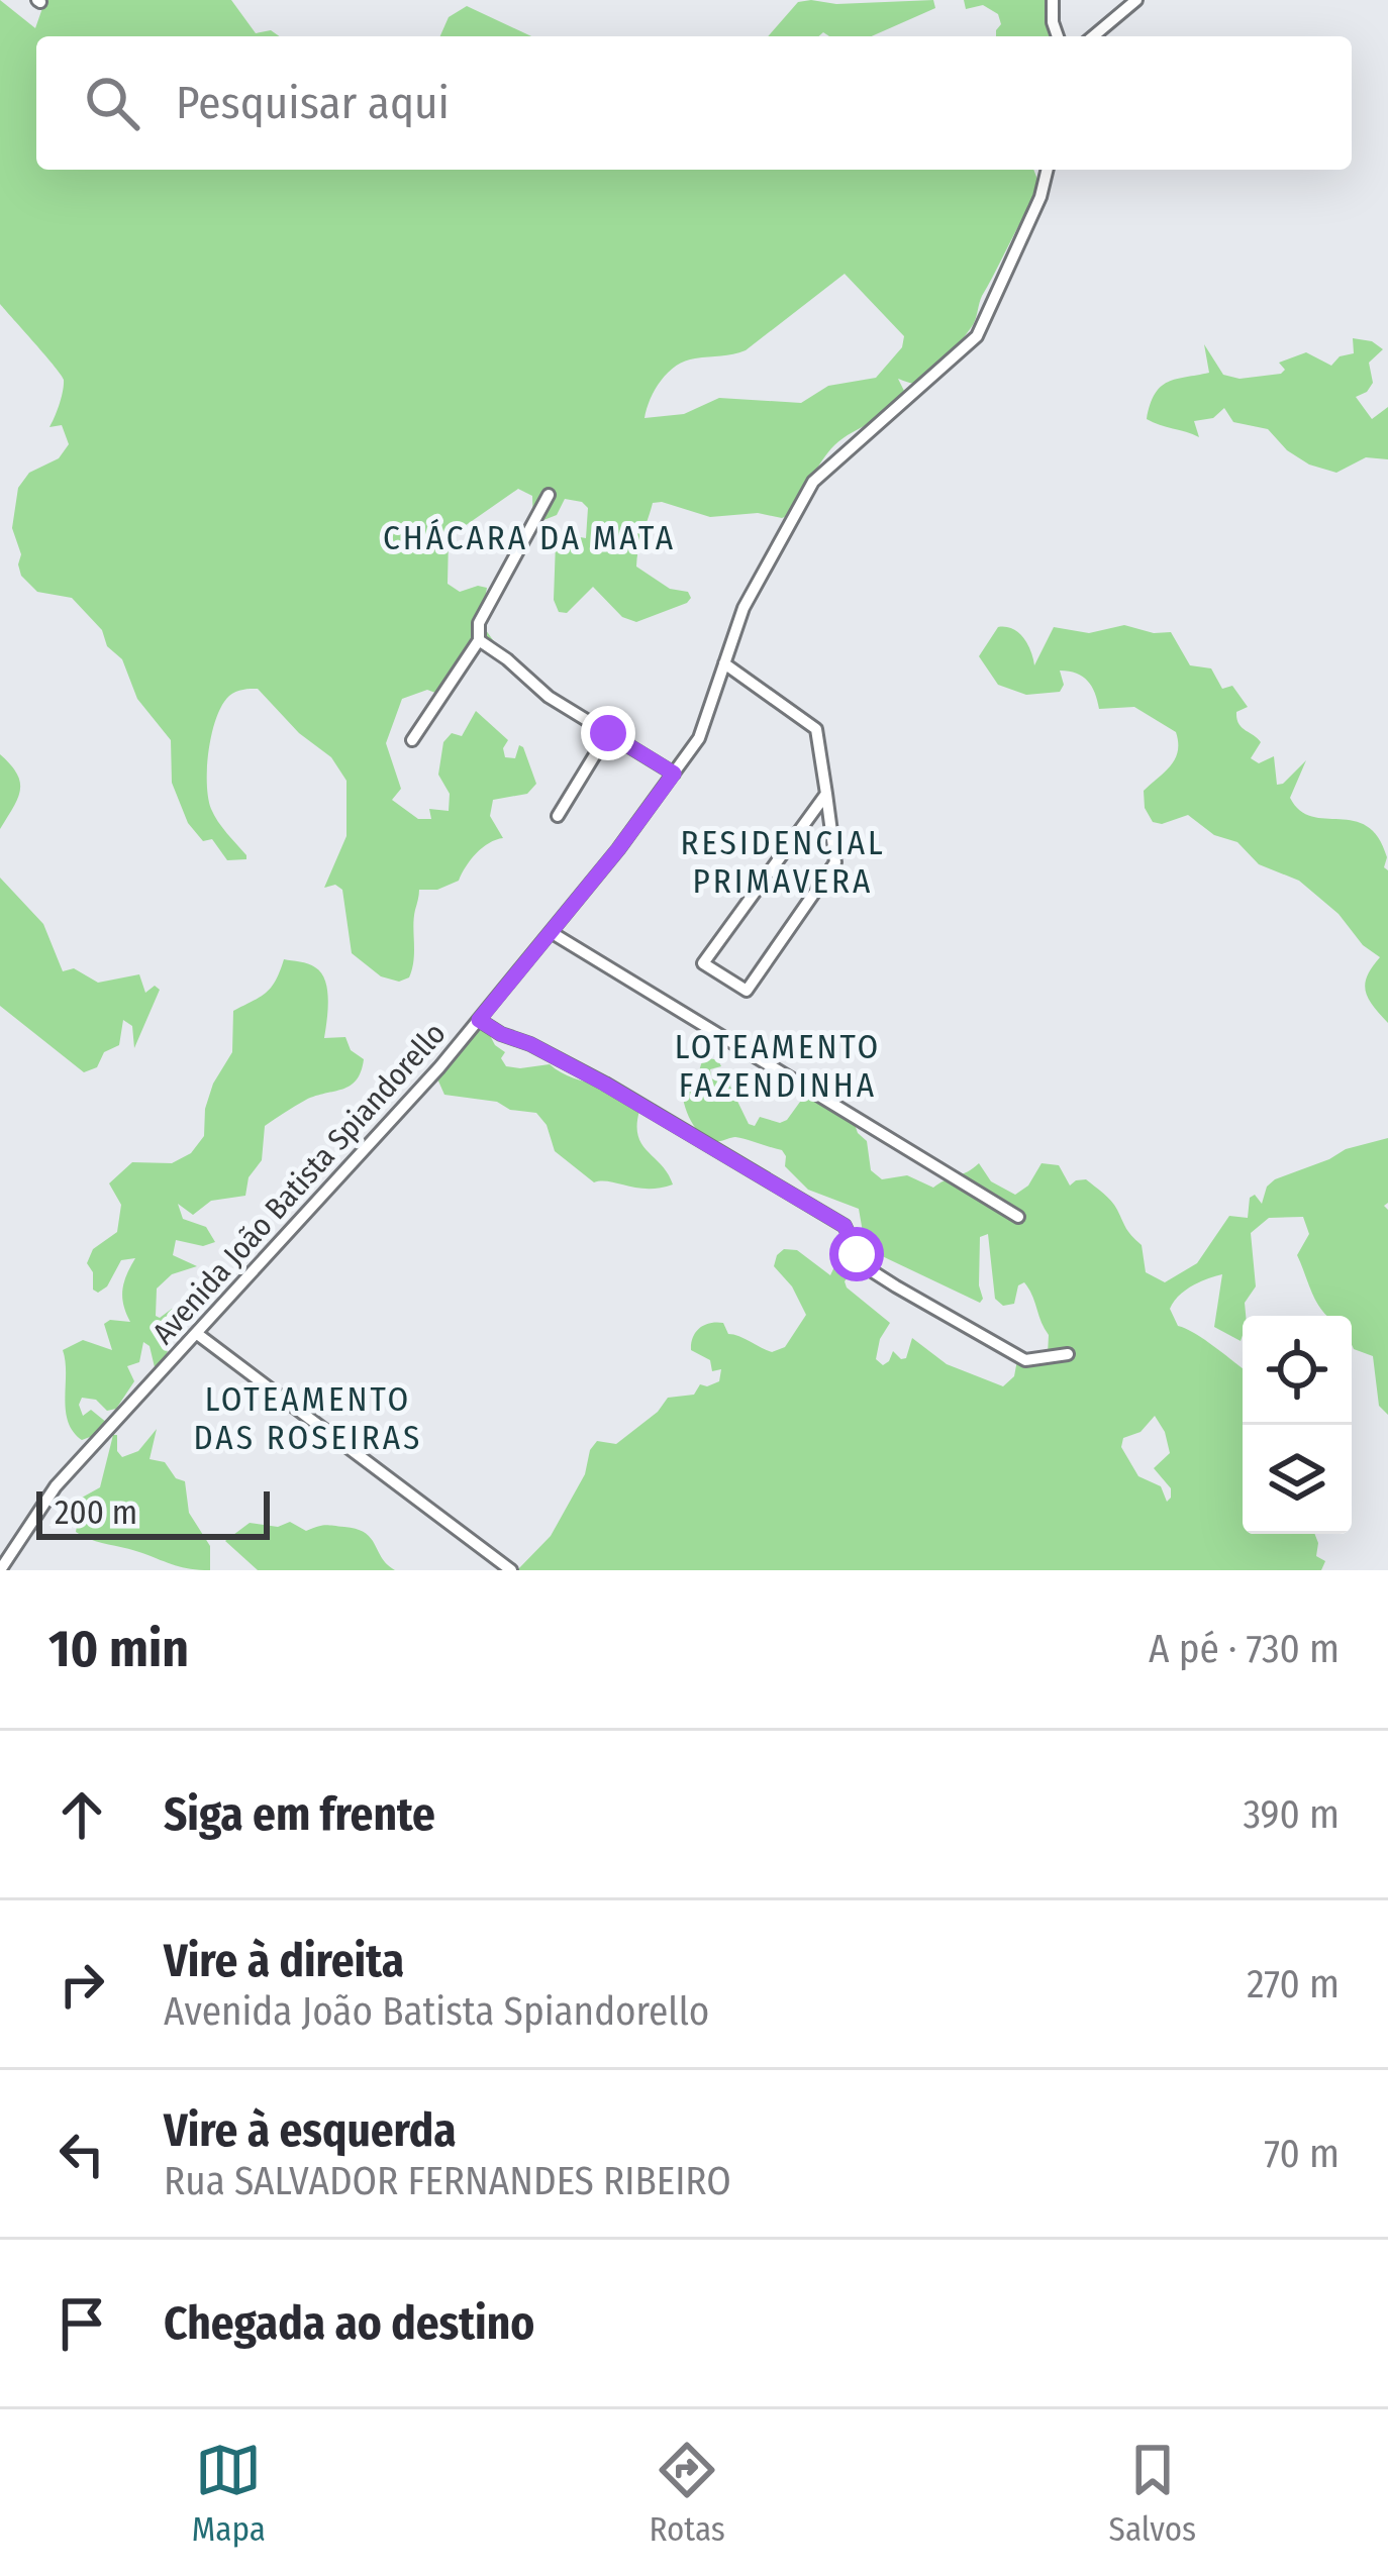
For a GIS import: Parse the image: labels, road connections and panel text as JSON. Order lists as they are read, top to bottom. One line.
{"streets":{"street":["Avenida João Batista Spiandorello"]},"districts":["CHÁCARA DA MATA","RESIDENCIAL PRIMAVERA","LOTEAMENTO FAZENDINHA","LOTEAMENTO DAS ROSEIRAS"],"scale_bar":"200 m","page":{"search":"Pesquisar aqui","scale":"200 m","heading":["10 min","A pé · 730 m"],"list":[["Siga em frente","390 m"],["Vire à direita","Avenida João Batista Spiandorello","270 m"],["Vire à esquerda","Rua SALVADOR FERNANDES RIBEIRO","70 m"],"Chegada ao destino"],"nav":["Mapa","Rotas","Salvos"]}}
